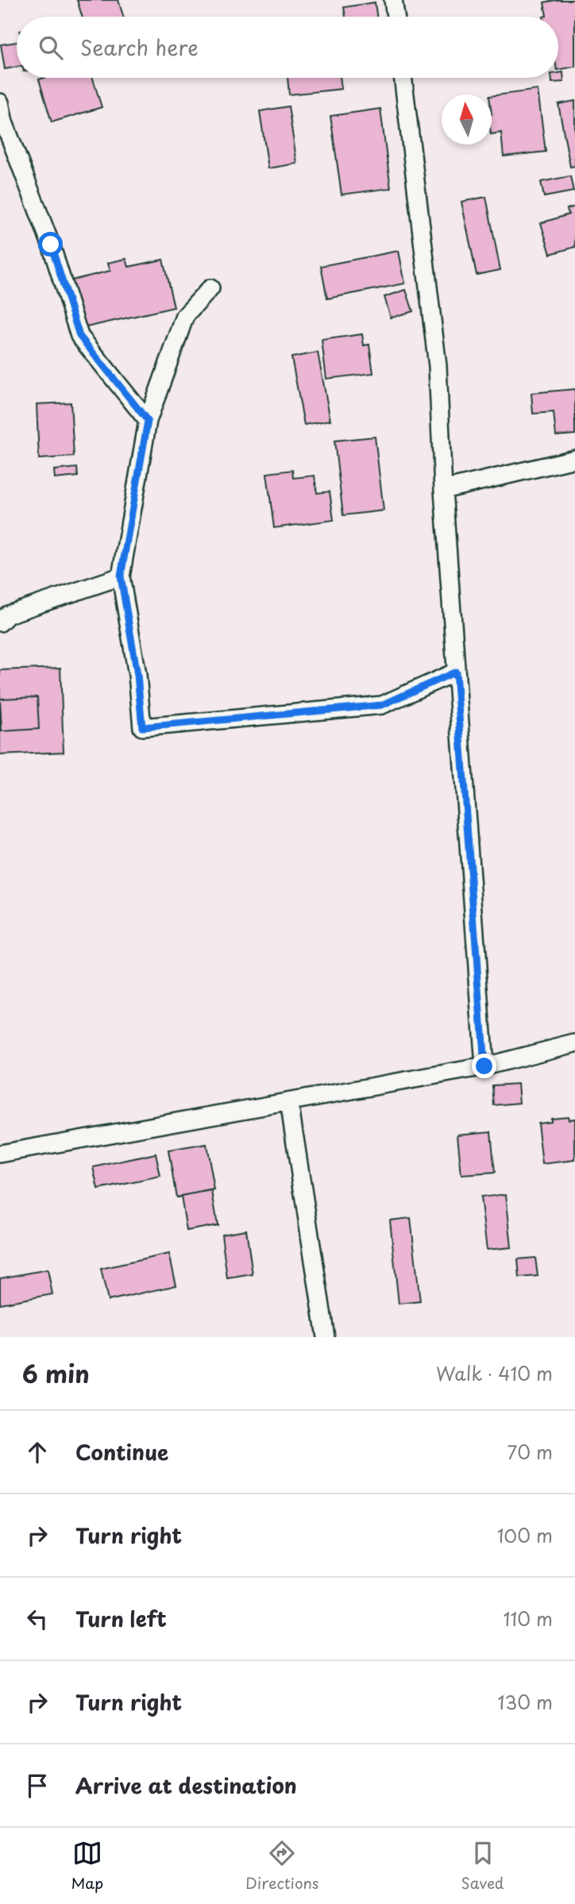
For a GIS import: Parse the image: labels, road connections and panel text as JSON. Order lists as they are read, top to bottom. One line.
{"north":"top","page":{"search":"Search here","heading":["6 min","Walk · 410 m"],"list":[["Continue","70 m"],["Turn right","100 m"],["Turn left","110 m"],["Turn right","130 m"],"Arrive at destination"],"nav":["Map","Directions","Saved"]}}
